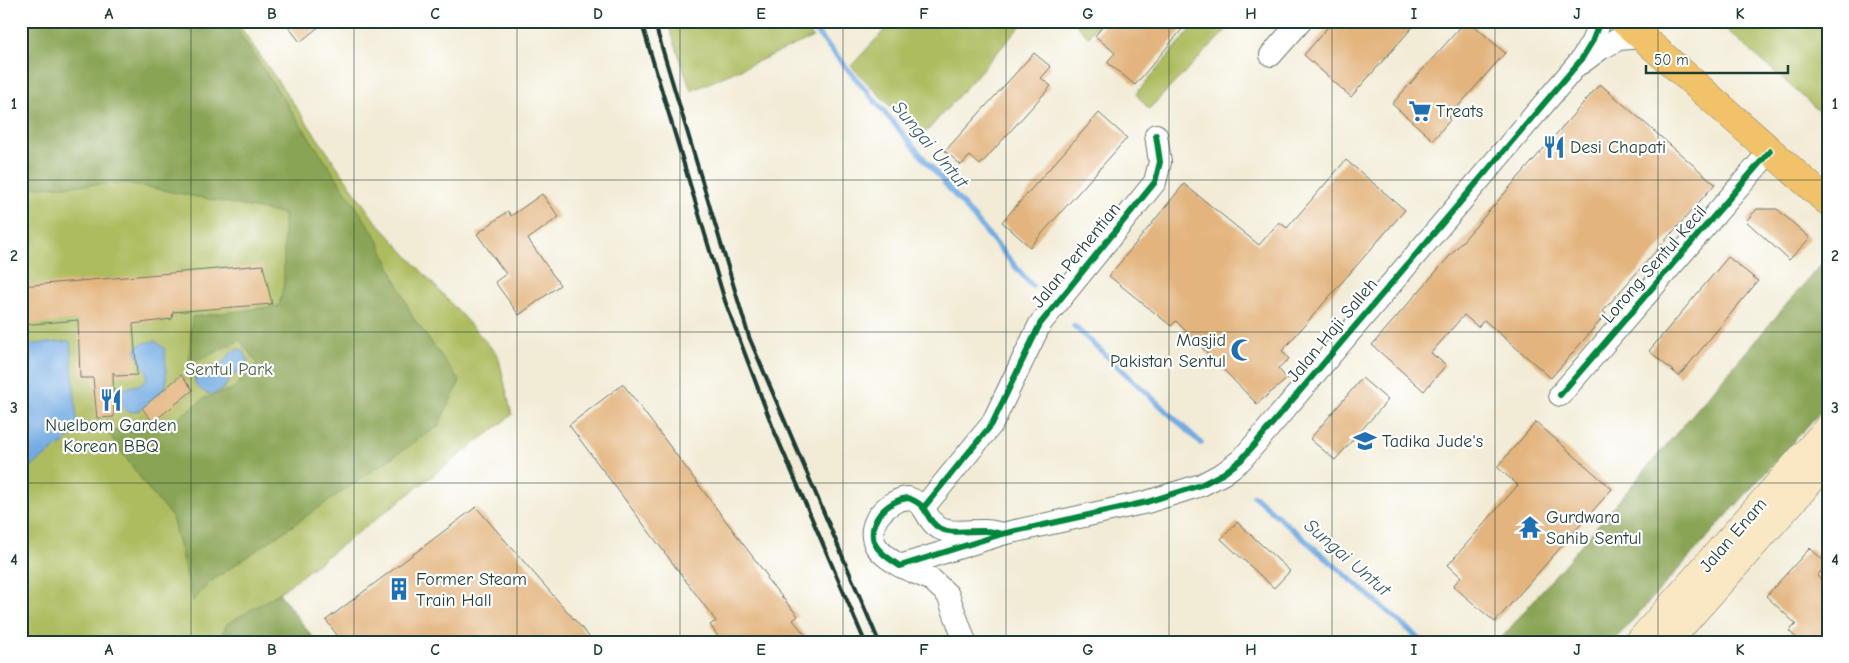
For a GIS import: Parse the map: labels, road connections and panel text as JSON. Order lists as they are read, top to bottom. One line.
{"streets":{"main road":["Jalan Enam"],"street":["Jalan Perhentian","Lorong Sentul Kecil","Jalan Haji Salleh"]},"crossings":[["Jalan Perhentian","Jalan Haji Salleh"]],"water":["Sungai Untut"],"parks":["Sentul Park"],"places":{"supermarket":["Treats"],"restaurant":["Desi Chapati","Nuelbom Garden Korean BBQ"],"mosque":["Masjid Pakistan Sentul"],"school or university":["Tadika Jude's"],"temple":["Gurdwara Sahib Sentul"],"building":["Former Steam Train Hall"]},"scale_bar":"50 m","grid":{"columns":["A","B","C","D","E","F","G","H","I","J","K"],"rows":["1","2","3","4"]}}
